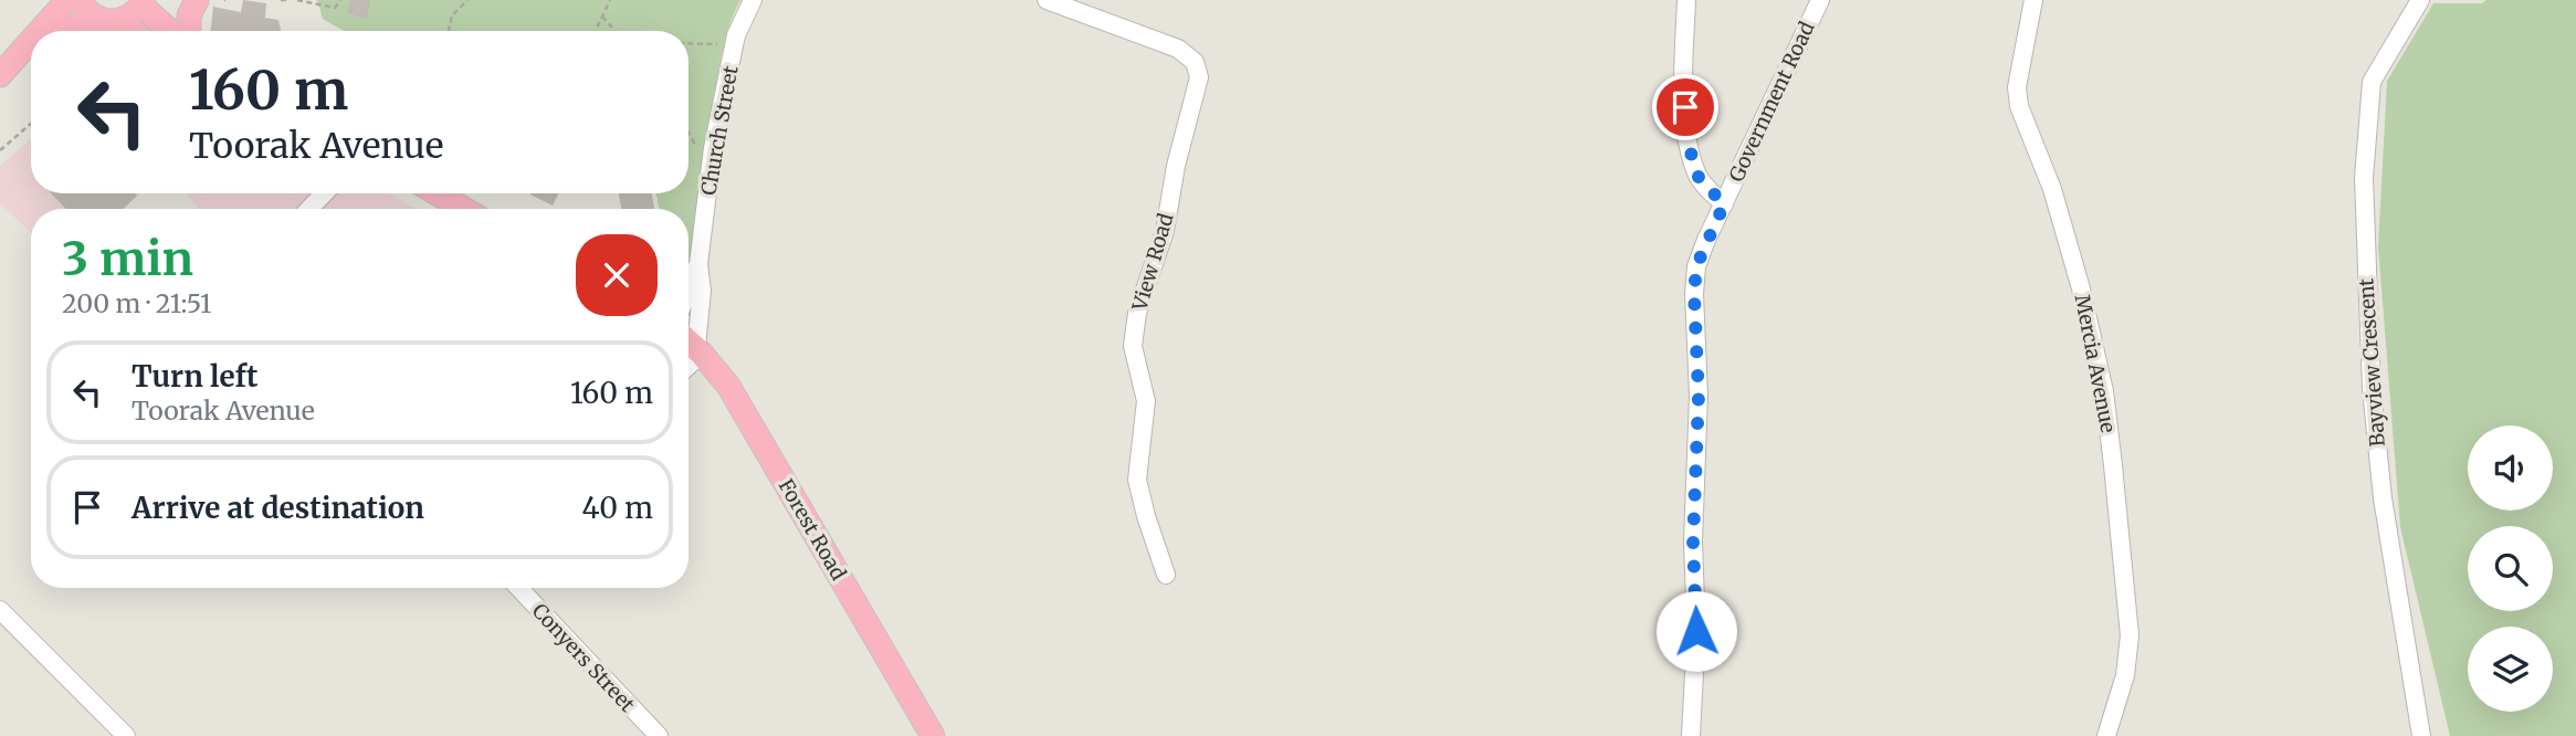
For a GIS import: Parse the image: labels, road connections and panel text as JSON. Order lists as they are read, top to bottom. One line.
{"streets":{"main road":["Forest Road"],"street":["Government Road","Church Street","View Road","Bayview Crescent","Mercia Avenue","Conyers Street"]},"crossings":[["Church Street","Forest Road"]],"page":{"turn":["160 m","Toorak Avenue"],"heading":["3 min","200 m · 21:51"],"list":[{"name":"Turn left","note":"Toorak Avenue","value":"160 m"},{"name":"Arrive at destination","value":"40 m"}]}}
